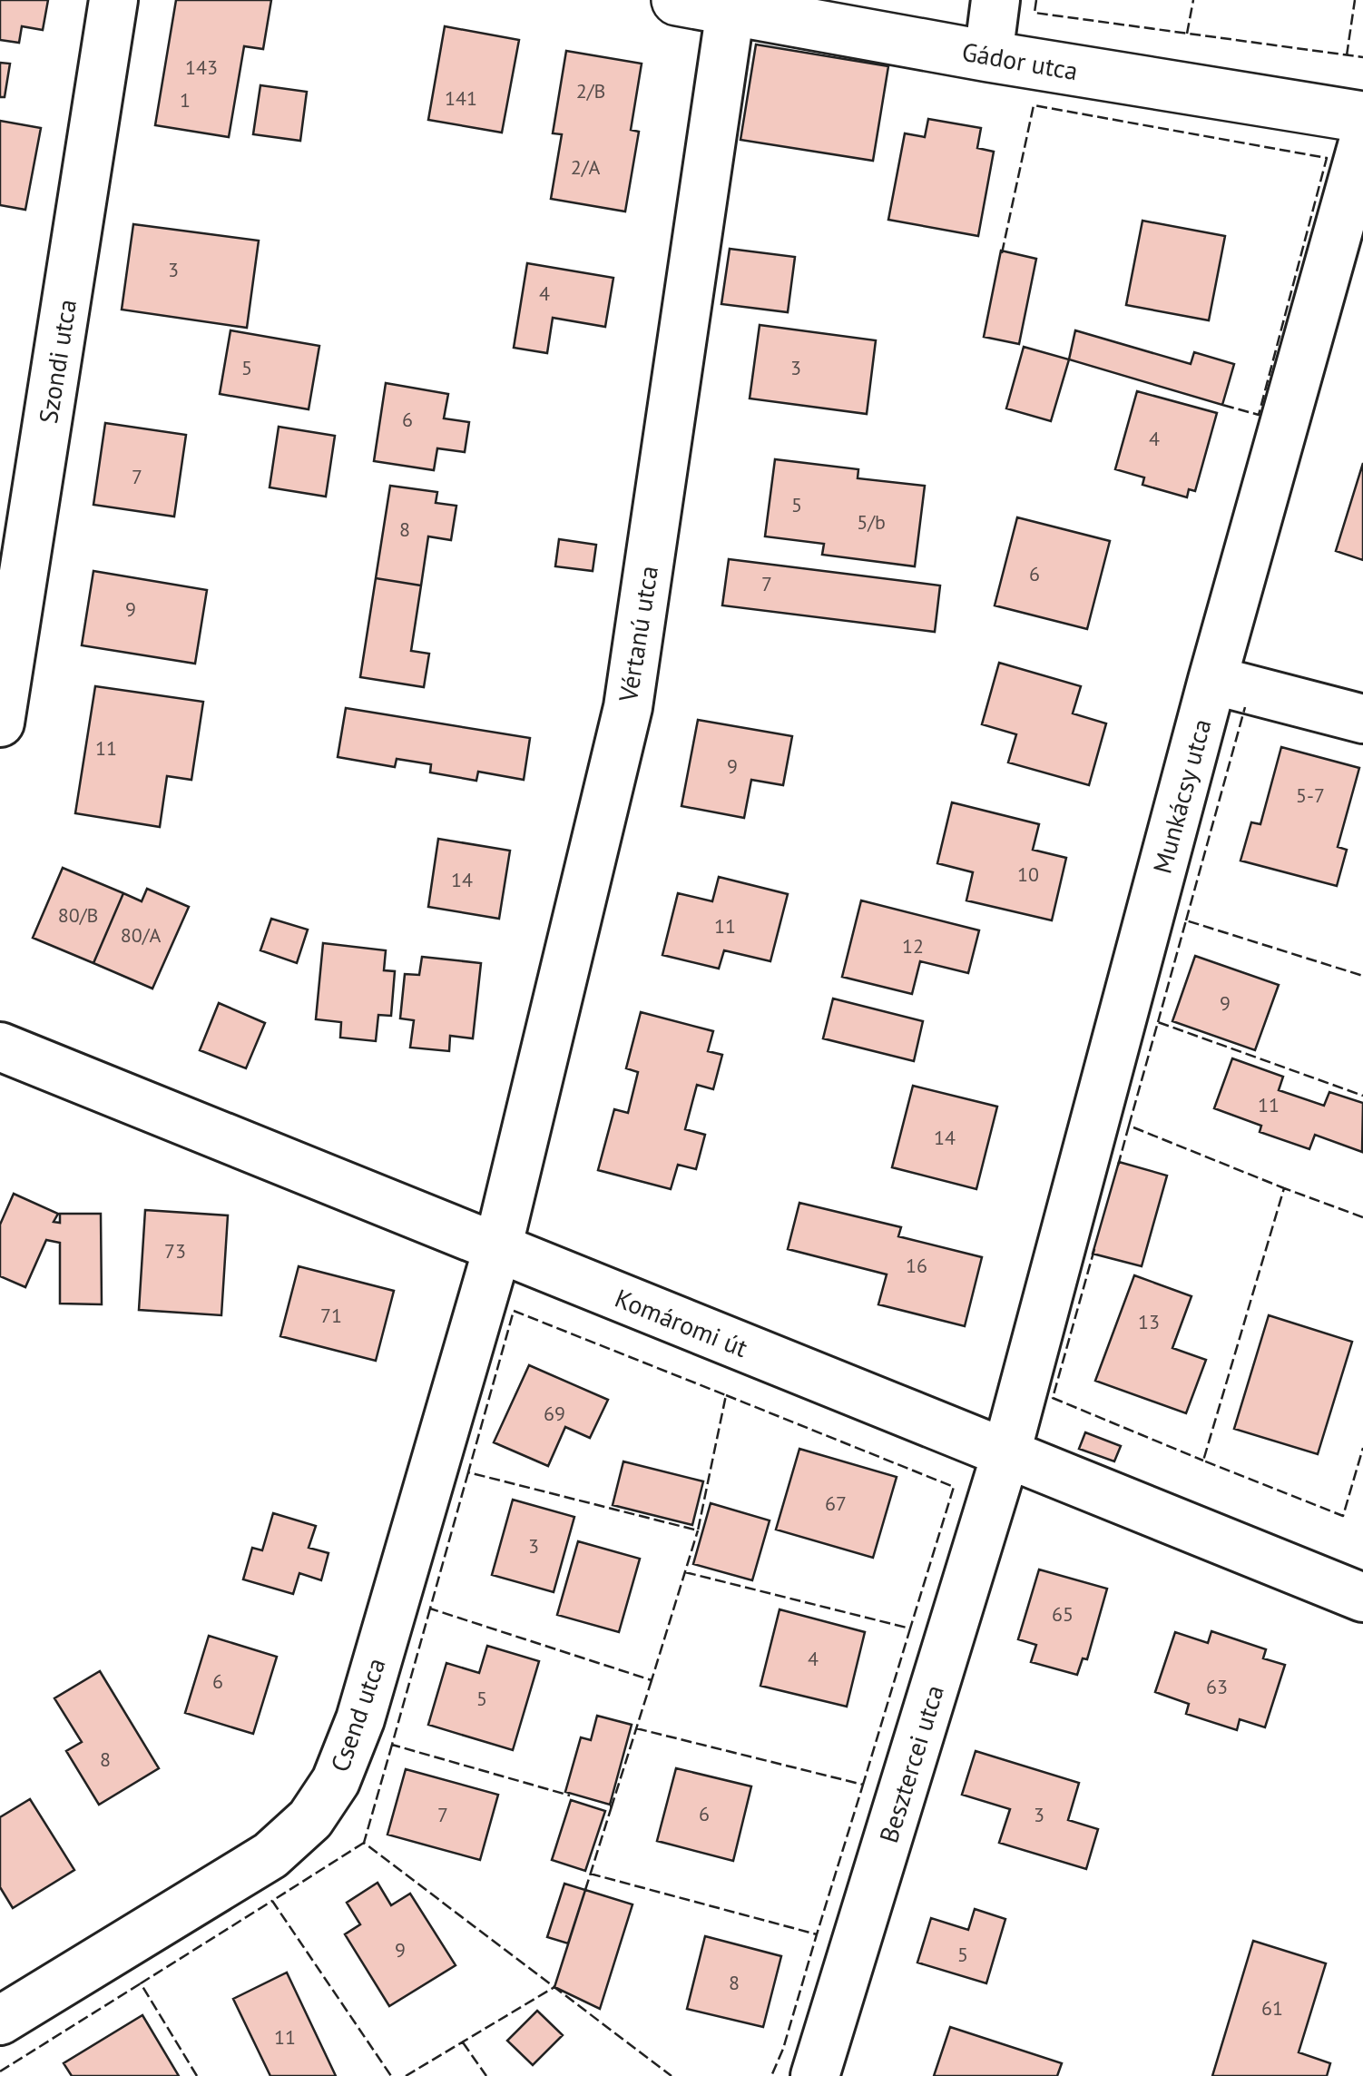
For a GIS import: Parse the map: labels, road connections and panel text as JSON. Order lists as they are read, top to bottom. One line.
{"streets":{"street":["Gádor utca","Szondi utca","Vértanú utca","Munkácsy utca","Komáromi út","Csend utca","Besztercei utca"]},"crossings":[["Gádor utca","Vértanú utca"],["Vértanú utca","Komáromi út"],["Vértanú utca","Csend utca"],["Munkácsy utca","Komáromi út"],["Munkácsy utca","Besztercei utca"],["Komáromi út","Csend utca"],["Komáromi út","Besztercei utca"]],"house_numbers":["143","2/B","141","1","2/A","3","4","5","3","6","4","7","5","5/b","8","6","7","9","11","9","5-7","10","14","80/B","11","80/A","12","9","11","14","73","16","71","13","69","67","3","65","4","6","63","5","8","6","7","3","9","5","8","61","11"]}
